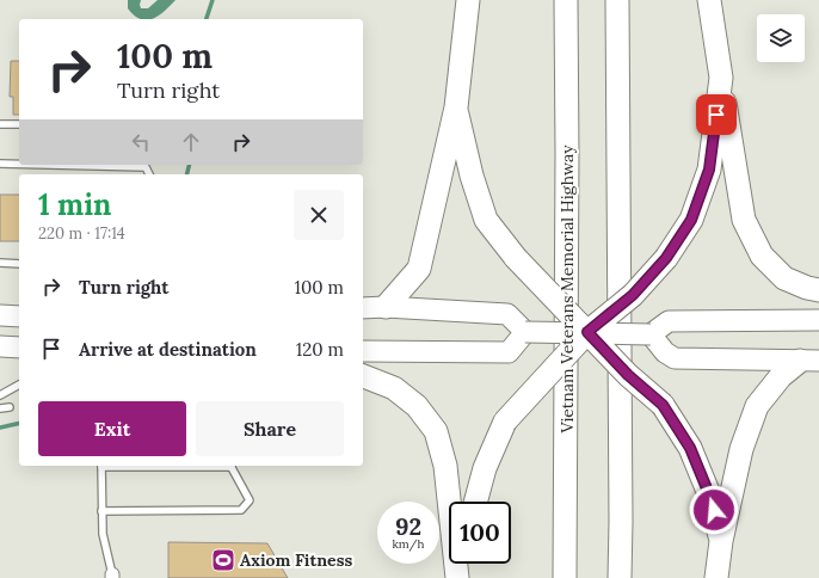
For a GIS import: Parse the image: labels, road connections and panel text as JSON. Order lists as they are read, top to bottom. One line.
{"streets":{"highway":["Vietnam Veterans Memorial Highway"]},"places":{"sports":["Axiom Fitness"]},"page":{"turn":["100 m","Turn right"],"heading":["1 min","220 m · 17:14"],"list":[{"name":"Turn right","value":"100 m"},{"name":"Arrive at destination","value":"120 m"}],"buttons":["Exit","Share"],"speed":"92 km/h","limit":"100"}}
